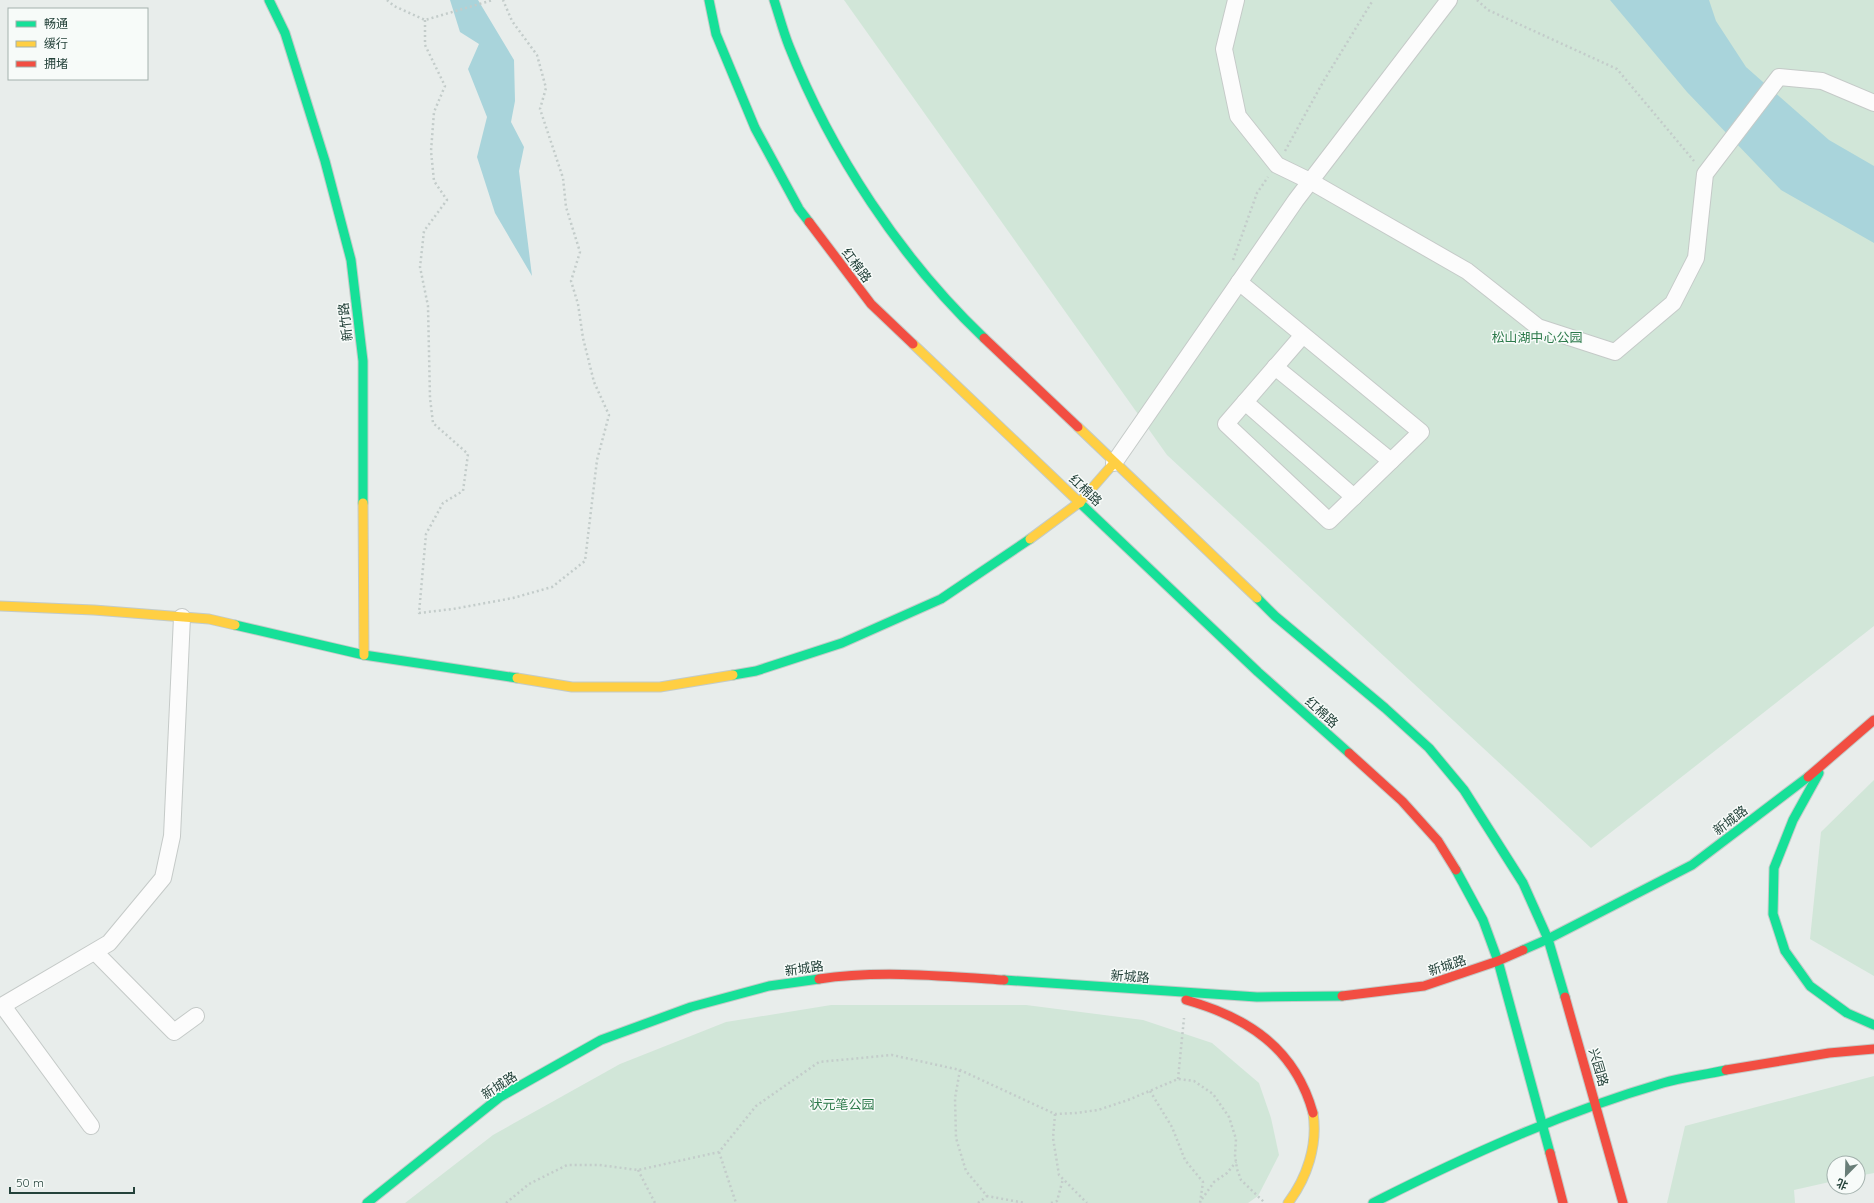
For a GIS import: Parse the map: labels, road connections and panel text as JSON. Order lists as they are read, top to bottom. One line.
{"streets":{"main road":["红棉路","新竹路","新城路","兴园路"]},"crossings":[["红棉路","新城路"],["新城路","兴园路"]],"parks":["松山湖中心公园","状元笔公园"],"legend":["畅通","缓行","拥堵"],"scale_bar":"50 m","north":"bottom left"}
